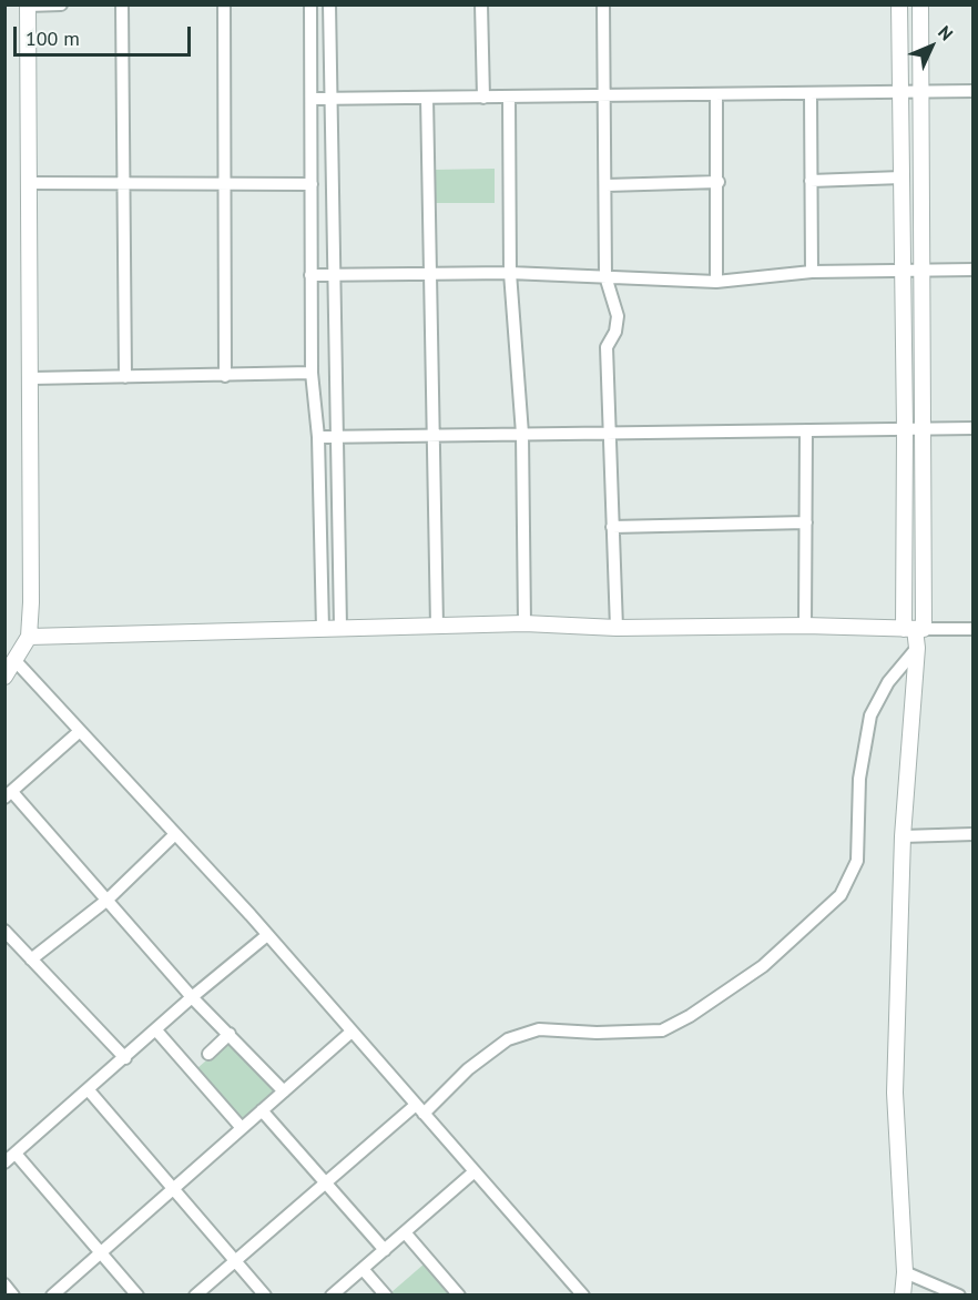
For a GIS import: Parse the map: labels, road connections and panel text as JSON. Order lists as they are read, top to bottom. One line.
{"scale_bar":"100 m","north":"top right"}
